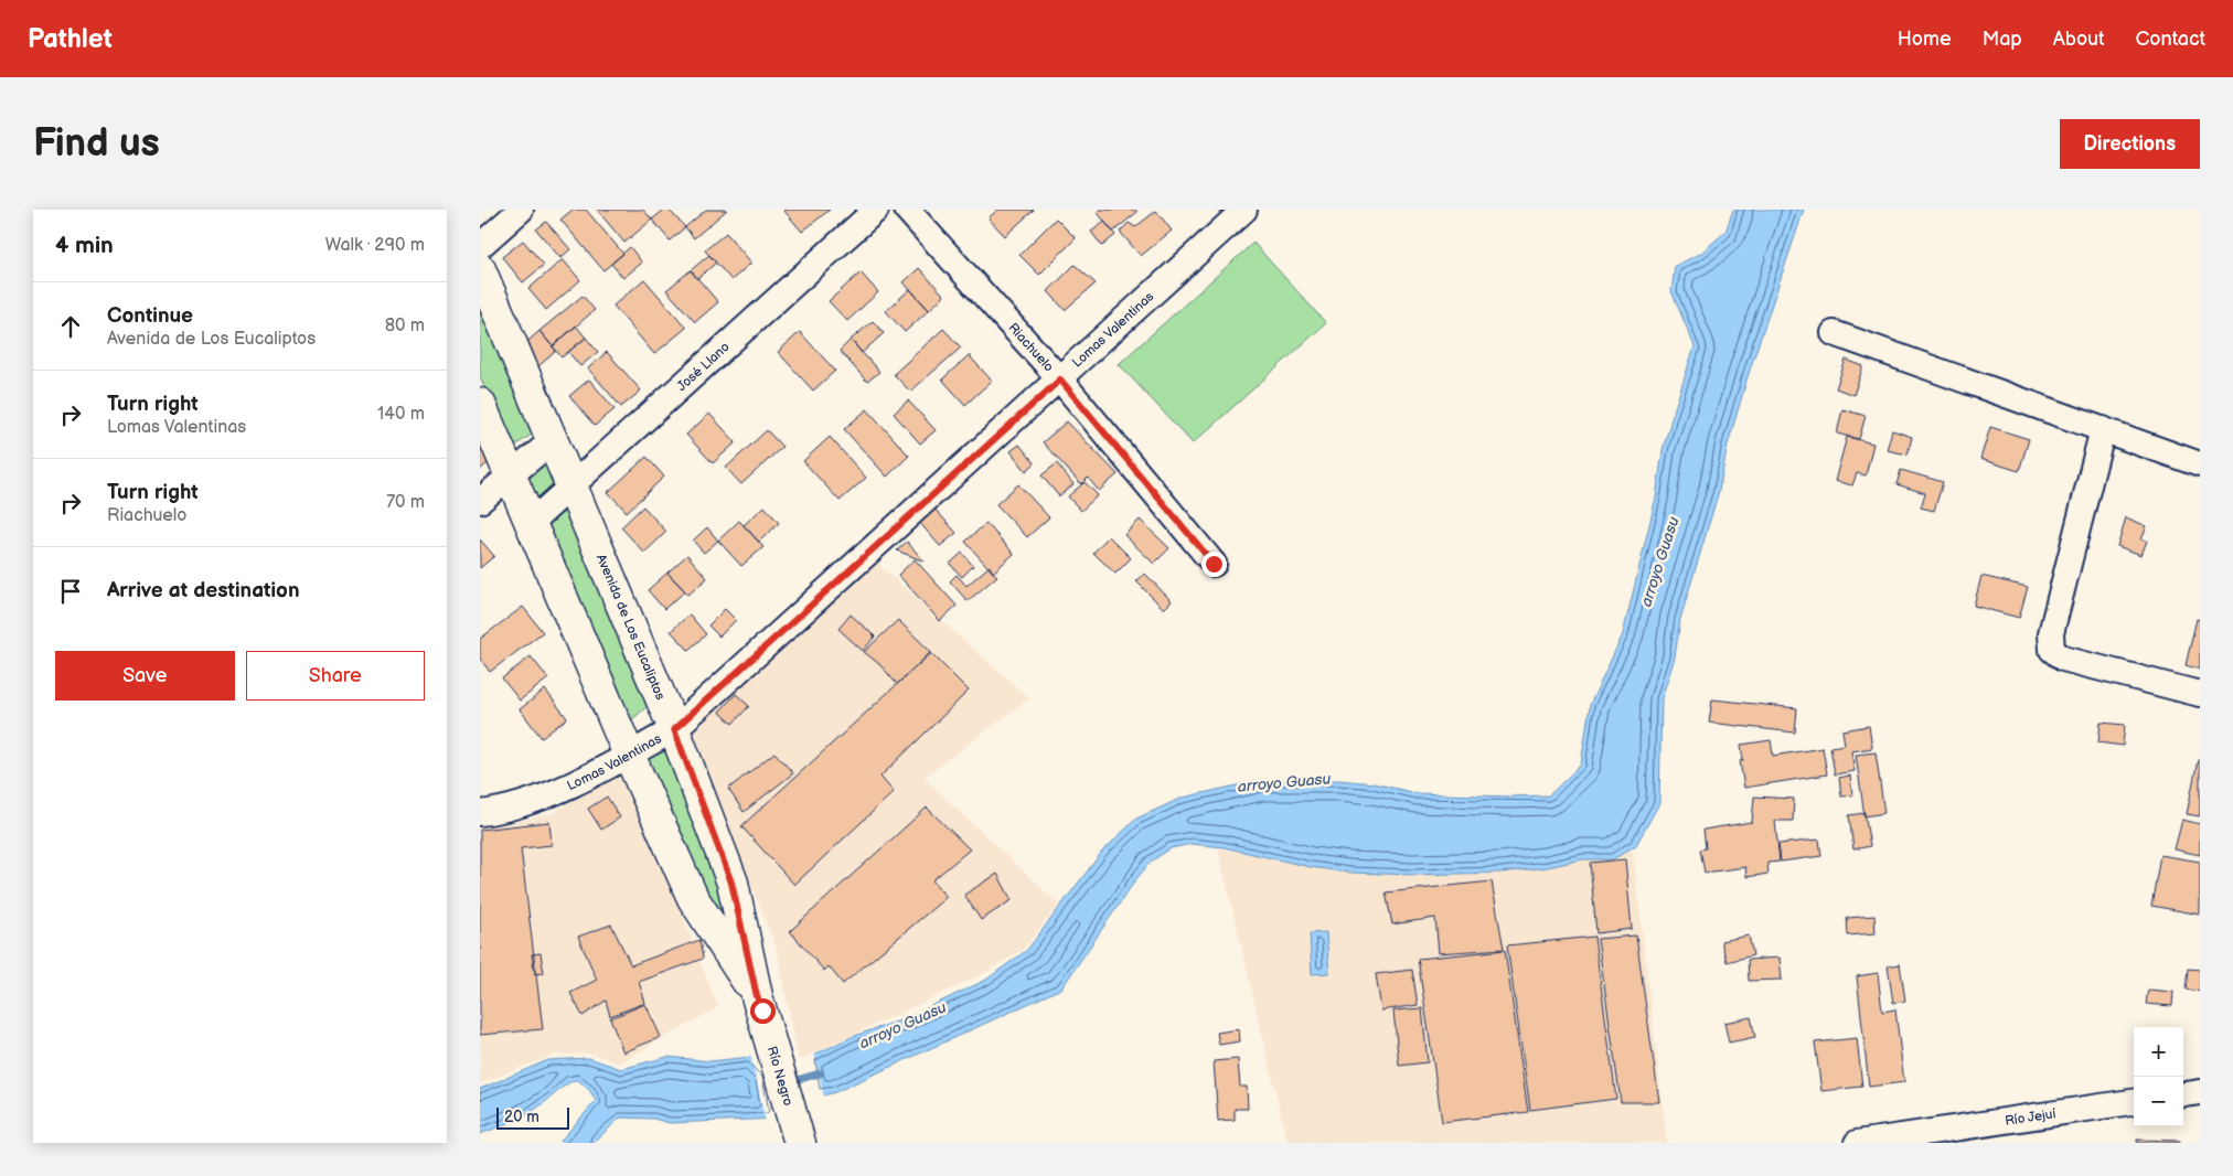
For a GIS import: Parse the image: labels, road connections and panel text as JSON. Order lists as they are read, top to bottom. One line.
{"streets":{"street":["Lomas Valentinas","Riachuelo","José Llano","Avenida de Los Eucaliptos","Río Negro","Río Jejuí"]},"crossings":[["Lomas Valentinas","Riachuelo"],["Lomas Valentinas","Avenida de Los Eucaliptos"],["José Llano","Avenida de Los Eucaliptos"],["Avenida de Los Eucaliptos","Río Negro"]],"water":["arroyo Guasu"],"scale_bar":"20 m","page":{"header":"Pathlet","nav":["Home","Map","About","Contact"],"buttons":["Directions",["Save","Share"]],"title":"Find us","heading":["4 min","Walk · 290 m"],"list":[["Continue","Avenida de Los Eucaliptos","80 m"],["Turn right","Lomas Valentinas","140 m"],["Turn right","Riachuelo","70 m"],"Arrive at destination"],"map_buttons":["+","−"],"scale":"20 m"}}
